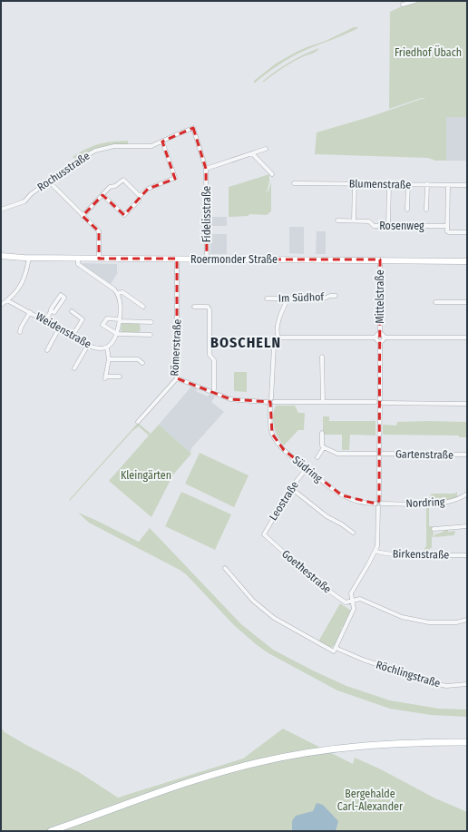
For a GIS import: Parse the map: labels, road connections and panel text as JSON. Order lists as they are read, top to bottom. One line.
{"streets":{"main road":["Roermonder Straße"],"street":["Rochusstraße","Blumenstraße","Fidelisstraße","Rosenweg","Mittelstraße","Im Südhof","Weidenstraße","Römerstraße","Gartenstraße","Südring","Leostraße","Nordring","Birkenstraße","Goethestraße","Röchlingstraße"]},"crossings":[["Rochusstraße","Fidelisstraße"],["Fidelisstraße","Roermonder Straße"],["Roermonder Straße","Mittelstraße"],["Roermonder Straße","Römerstraße"],["Südring","Leostraße"],["Leostraße","Goethestraße"]],"districts":["BOSCHELN"],"parks":["Friedhof Übach","Kleingärten","Bergehalde Carl-Alexander"]}
